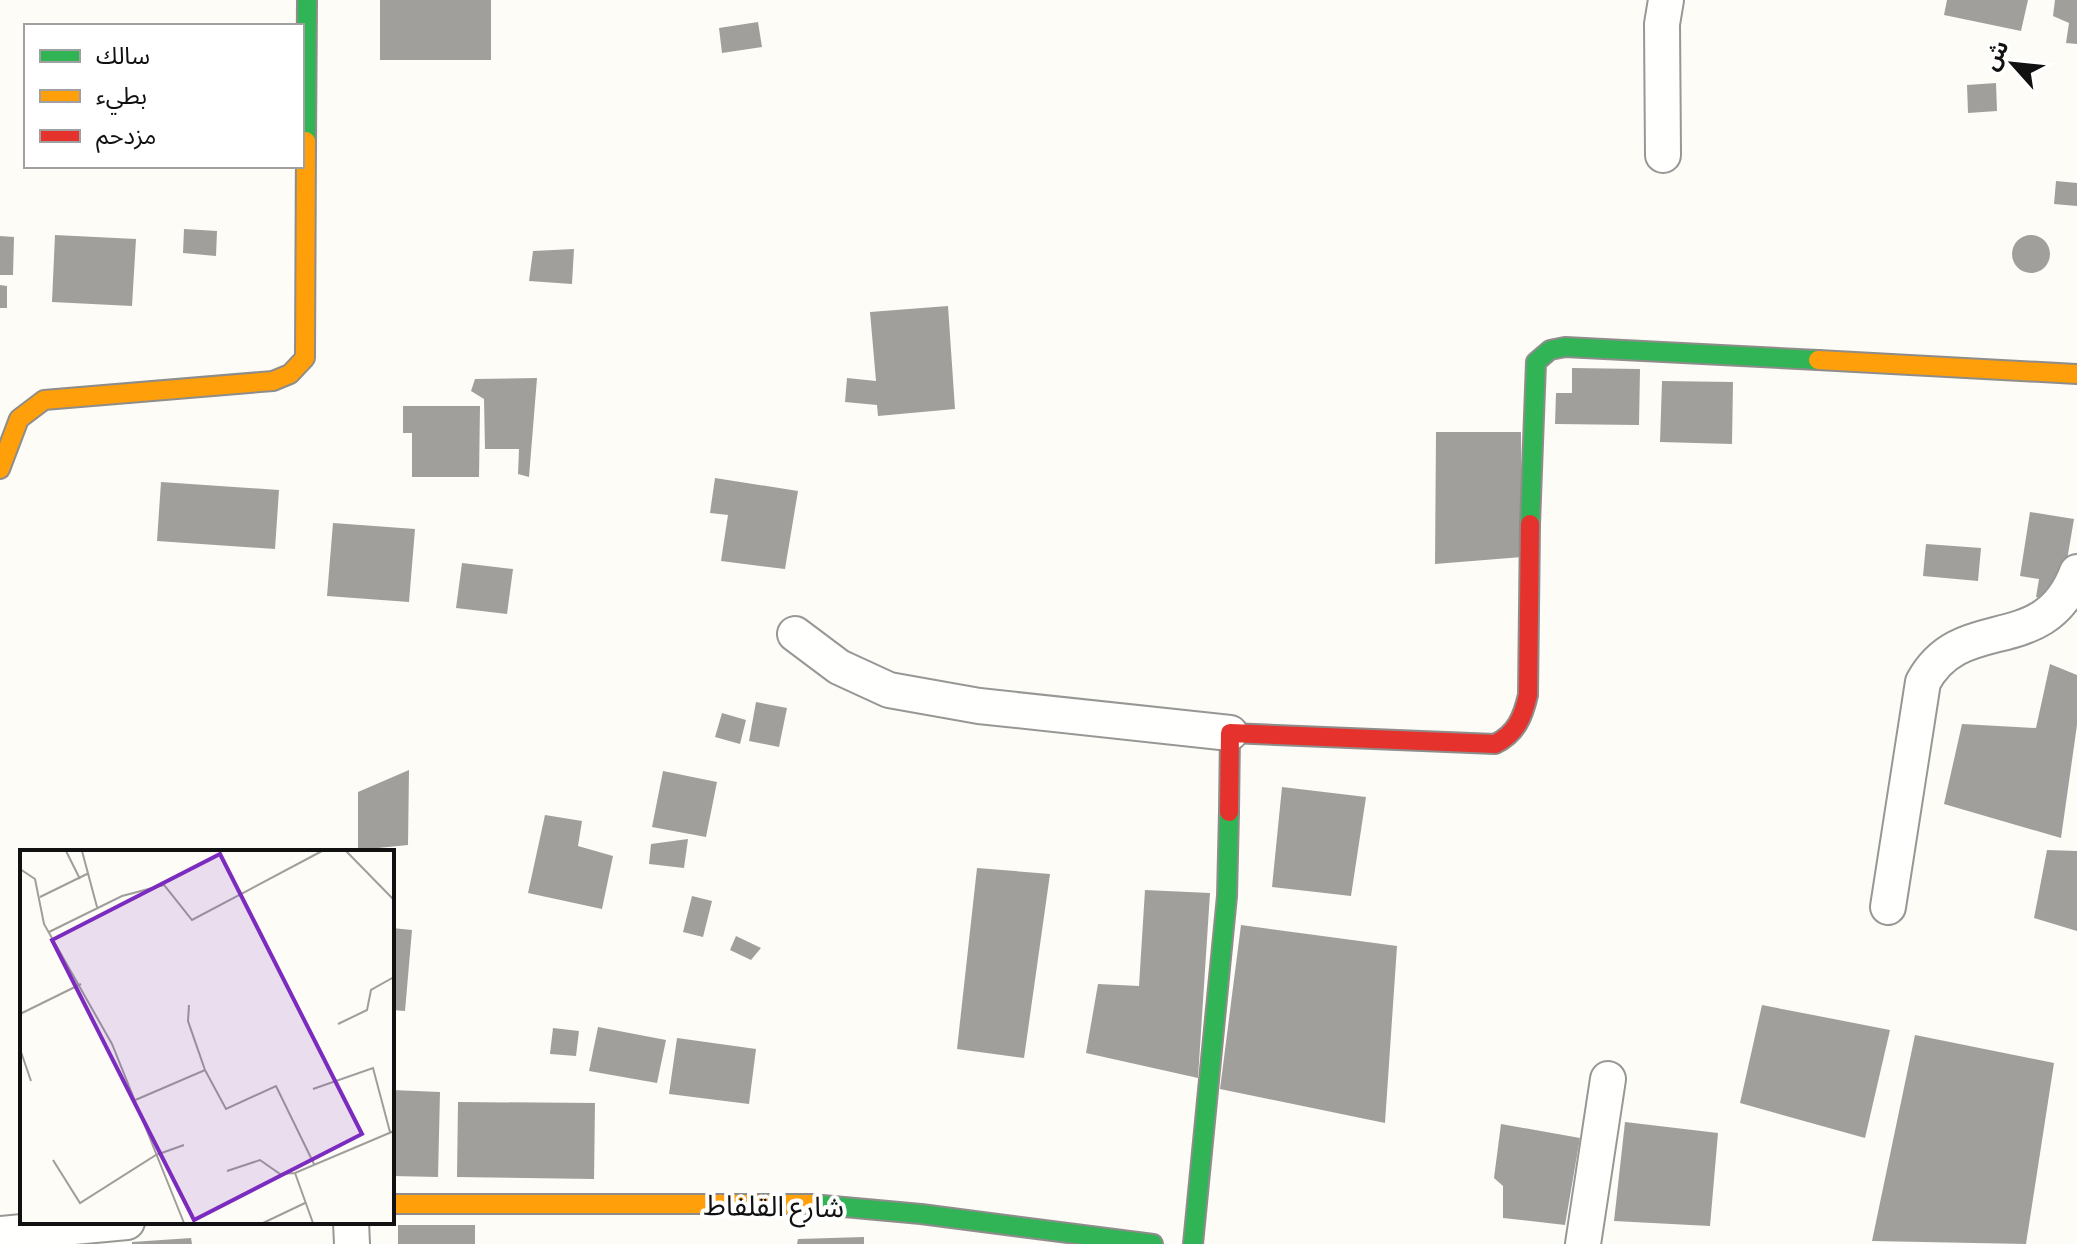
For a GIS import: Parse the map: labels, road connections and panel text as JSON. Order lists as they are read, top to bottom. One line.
{"streets":{"street":["شارع القلفاط"]},"legend":["سالك","بطيء","مزدحم"],"north":"top left"}
